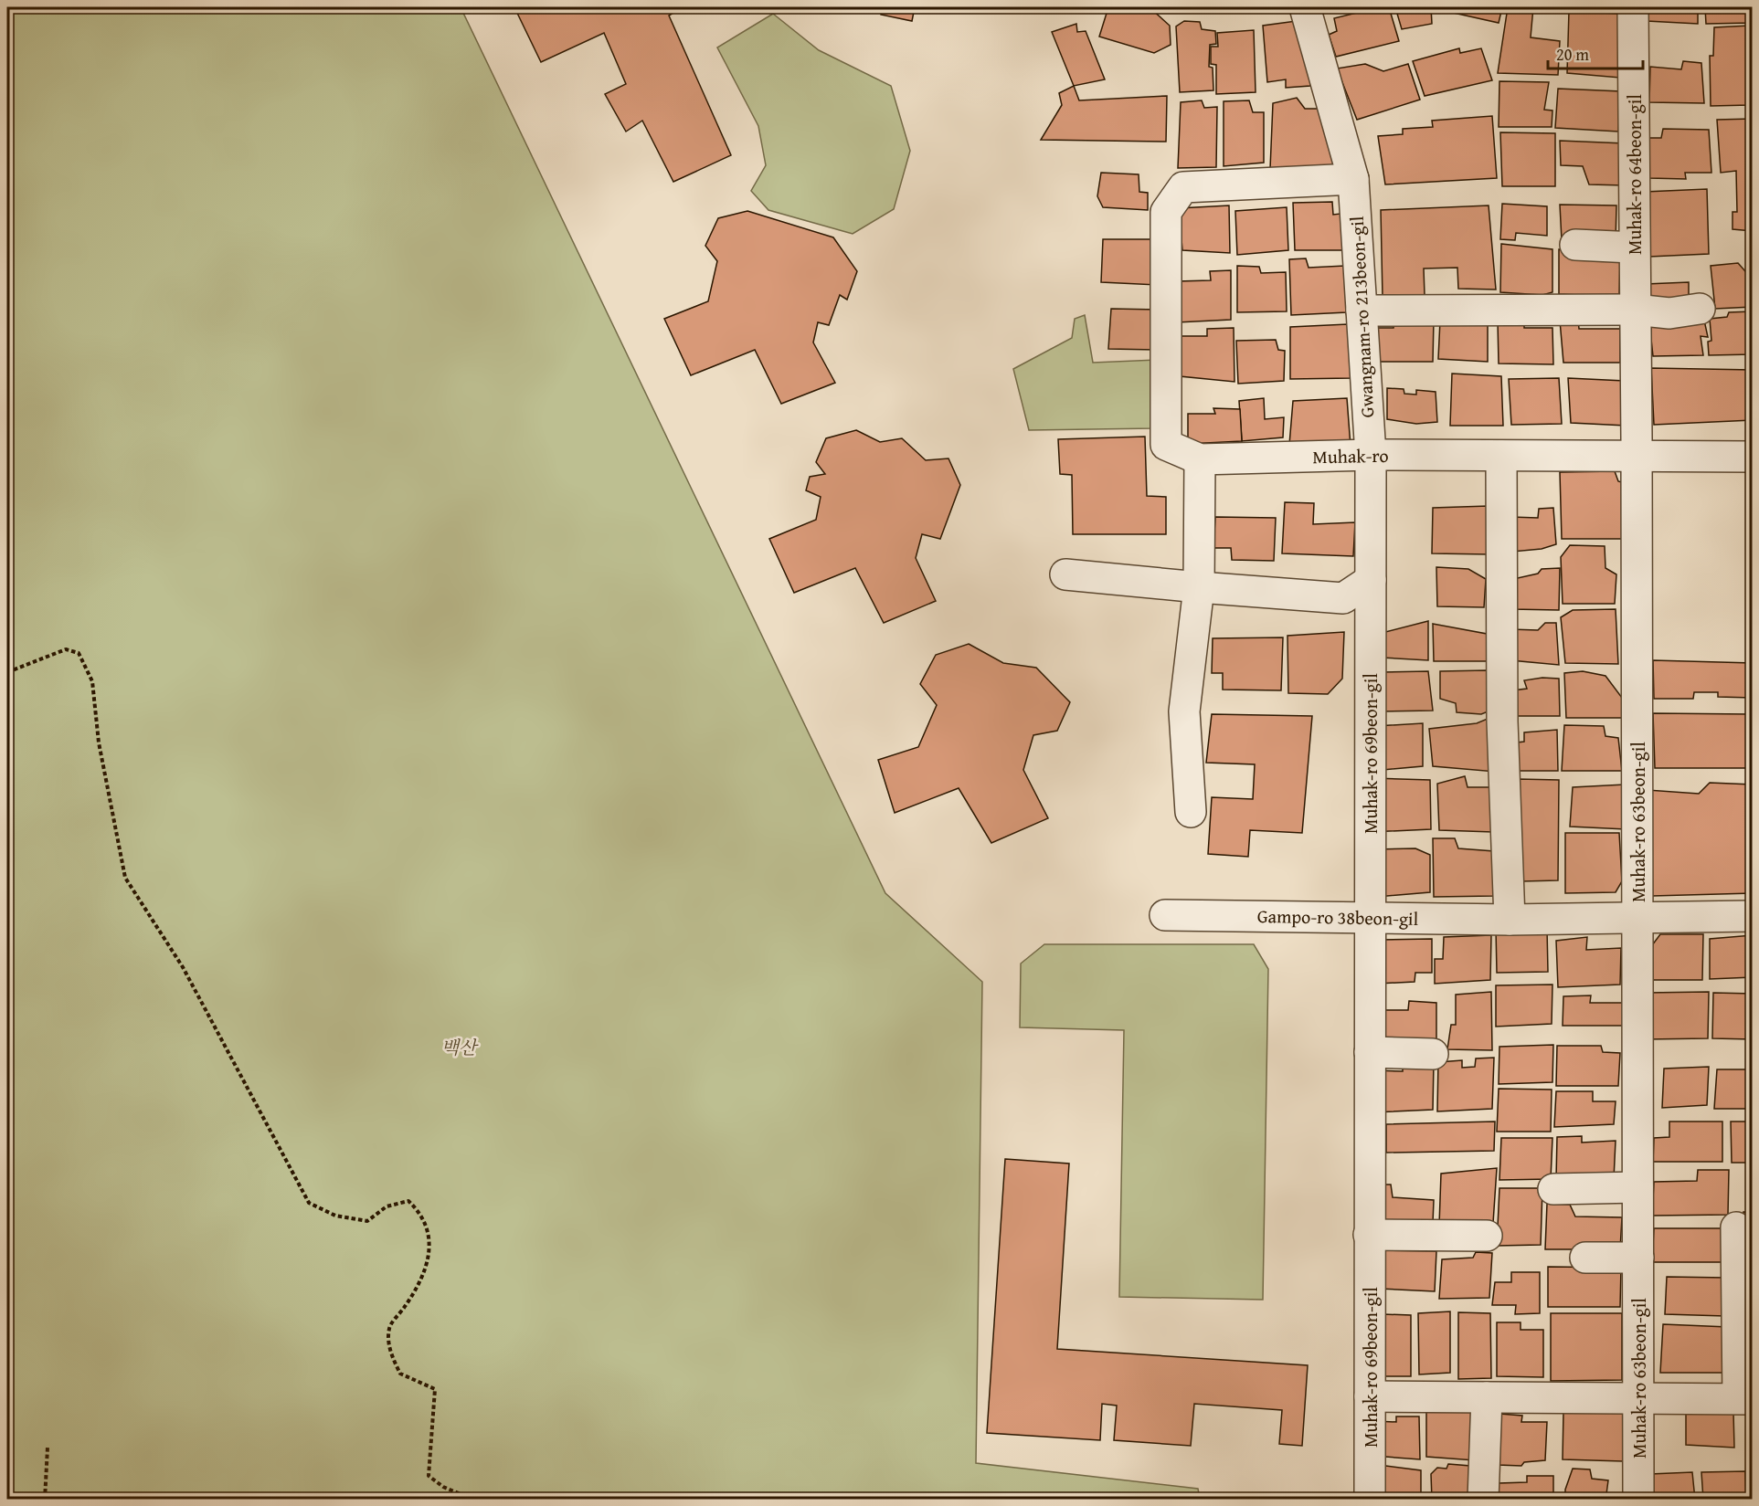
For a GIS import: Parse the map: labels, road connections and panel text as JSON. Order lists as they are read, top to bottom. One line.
{"streets":{"street":["Muhak-ro 64beon-gil","Gwangnam-ro 213beon-gil","Muhak-ro","Muhak-ro 69beon-gil","Muhak-ro 63beon-gil","Gampo-ro 38beon-gil"]},"crossings":[["Muhak-ro 64beon-gil","Muhak-ro"],["Muhak-ro 64beon-gil","Muhak-ro 63beon-gil"],["Gwangnam-ro 213beon-gil","Muhak-ro"],["Gwangnam-ro 213beon-gil","Muhak-ro 69beon-gil"],["Muhak-ro","Muhak-ro 69beon-gil"],["Muhak-ro","Muhak-ro 63beon-gil"],["Muhak-ro 69beon-gil","Gampo-ro 38beon-gil"],["Muhak-ro 63beon-gil","Gampo-ro 38beon-gil"]],"parks":["백산"],"scale_bar":"20 m"}
